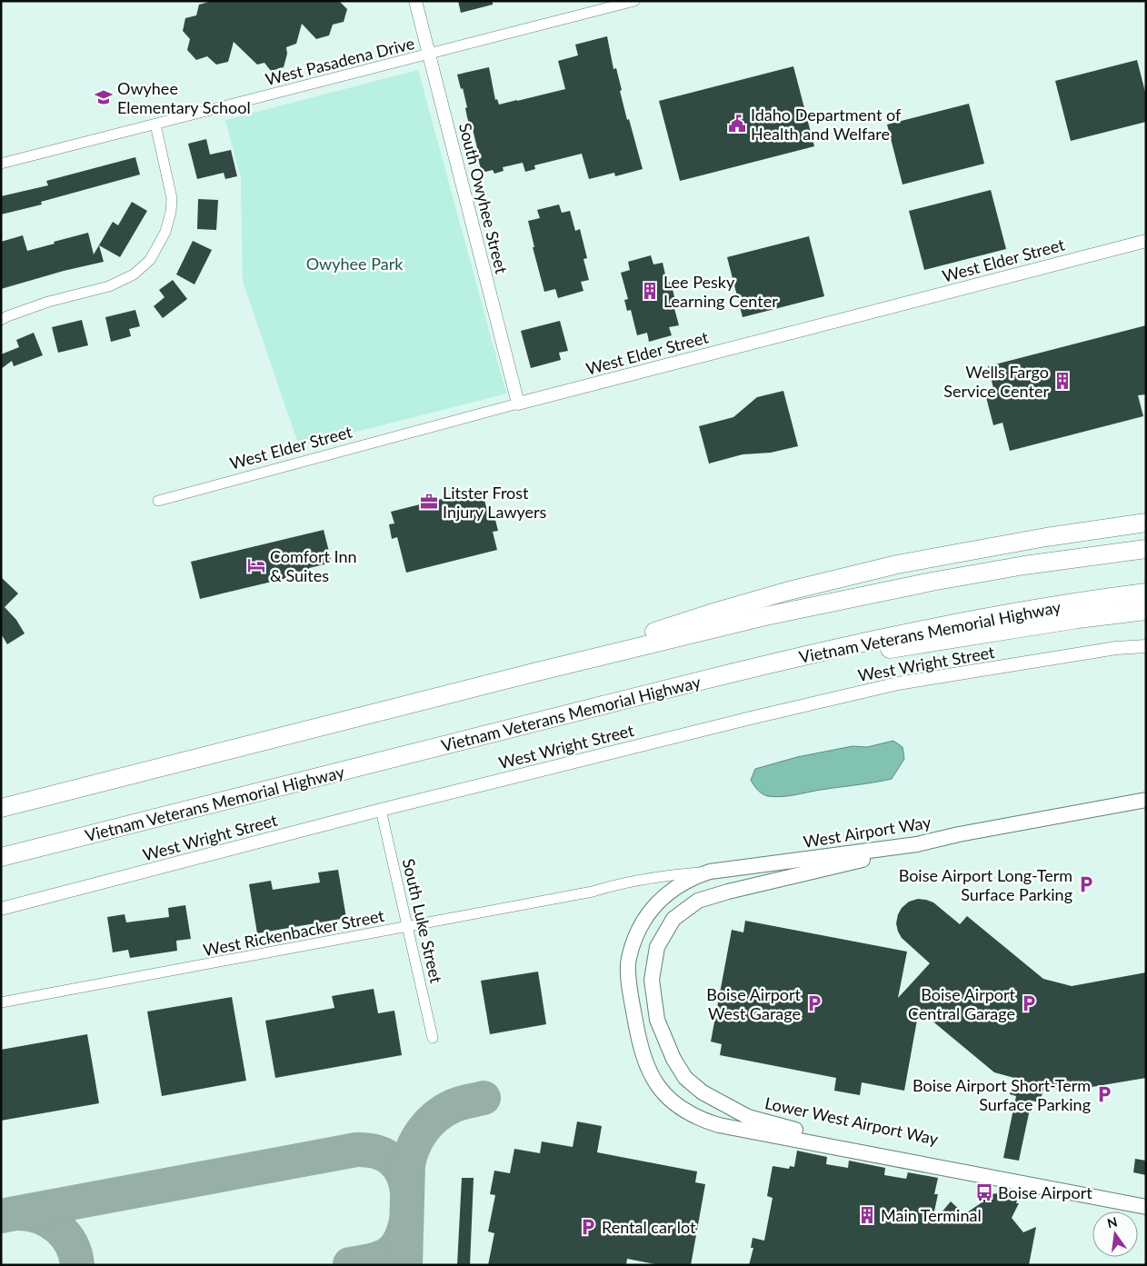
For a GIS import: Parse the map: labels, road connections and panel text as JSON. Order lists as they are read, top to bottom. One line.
{"streets":{"highway":["Vietnam Veterans Memorial Highway"],"main road":["West Airport Way","Lower West Airport Way"],"street":["West Pasadena Drive","South Owyhee Street","West Elder Street","West Wright Street","South Luke Street","West Rickenbacker Street"]},"crossings":[["West Pasadena Drive","South Owyhee Street"],["South Owyhee Street","West Elder Street"],["West Wright Street","South Luke Street"],["West Airport Way","West Rickenbacker Street"],["West Airport Way","Lower West Airport Way"],["South Luke Street","West Rickenbacker Street"]],"parks":["Owyhee Park"],"places":{"school or university":["Owyhee Elementary School"],"public building":["Idaho Department of Health and Welfare"],"building":["Lee Pesky Learning Center","Wells Fargo Service Center","Main Terminal"],"office":["Litster Frost Injury Lawyers"],"hotel":["Comfort Inn & Suites"],"parking":["Boise Airport Long-Term Surface Parking","Boise Airport West Garage","Boise Airport Central Garage","Boise Airport Short-Term Surface Parking","Rental car lot"],"bus stop":["Boise Airport"]},"north":"top"}
